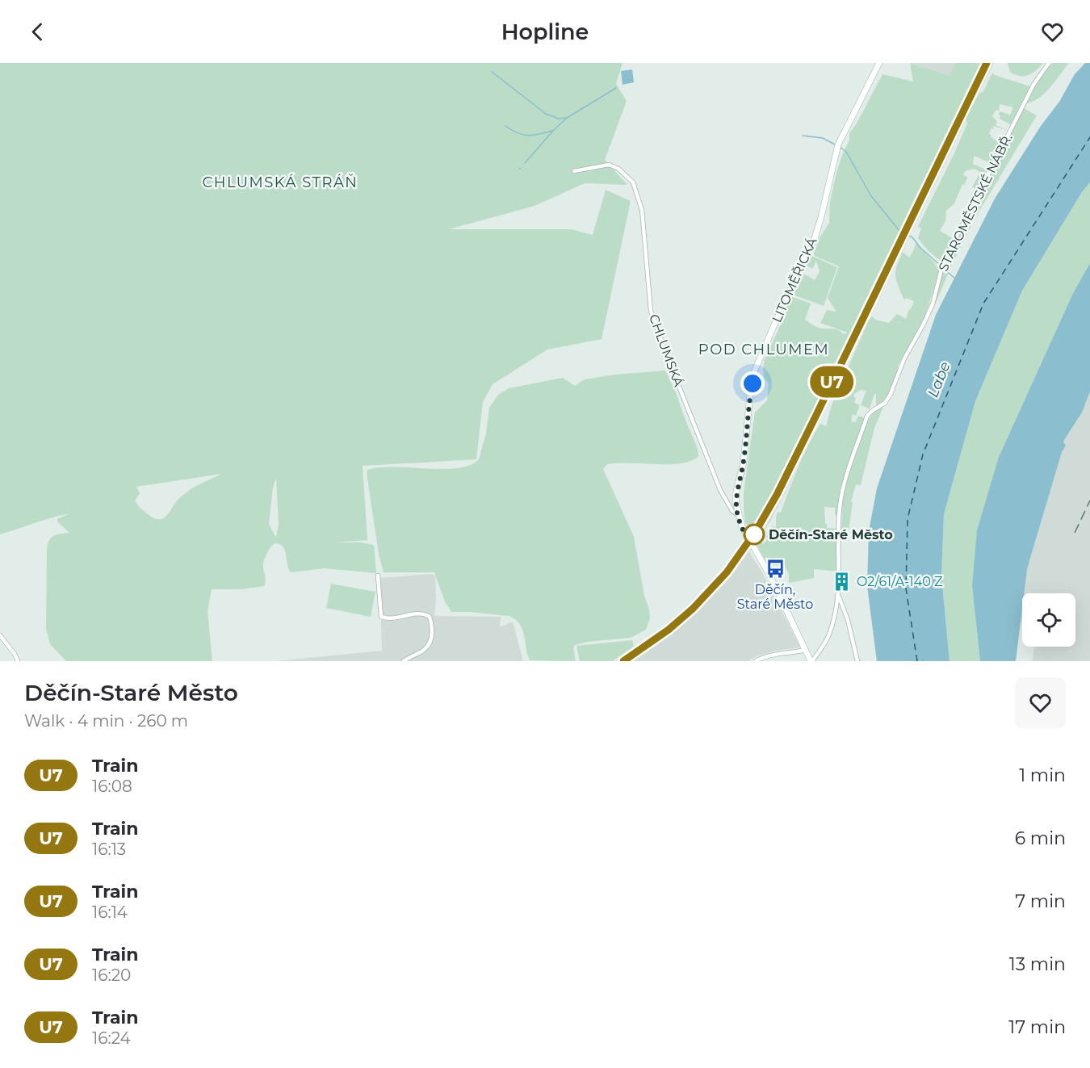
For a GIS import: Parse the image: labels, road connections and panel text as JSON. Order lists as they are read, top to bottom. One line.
{"streets":{"main road":["LITOMĚŘICKÁ"],"street":["STAROMĚSTSKÉ NÁBŘ.","CHLUMSKÁ"]},"crossings":[["STAROMĚSTSKÉ NÁBŘ.","LITOMĚŘICKÁ"],["LITOMĚŘICKÁ","CHLUMSKÁ"]],"districts":["CHLUMSKÁ STRÁŇ","POD CHLUMEM"],"water":["Labe"],"places":{"other":["Děčín-Staré Město"],"bus stop":["Děčín, Staré Město"],"building":["O2/61/A-140 Z"]},"page":{"header":"Hopline","on_map":"U7","heading":["Děčín-Staré Město","Walk · 4 min · 260 m"],"list":[{"mark":"U7","name":"Train","note":"16:08","value":"1 min"},{"mark":"U7","name":"Train","note":"16:13","value":"6 min"},{"mark":"U7","name":"Train","note":"16:14","value":"7 min"},{"mark":"U7","name":"Train","note":"16:20","value":"13 min"},{"mark":"U7","name":"Train","note":"16:24","value":"17 min"}]}}
